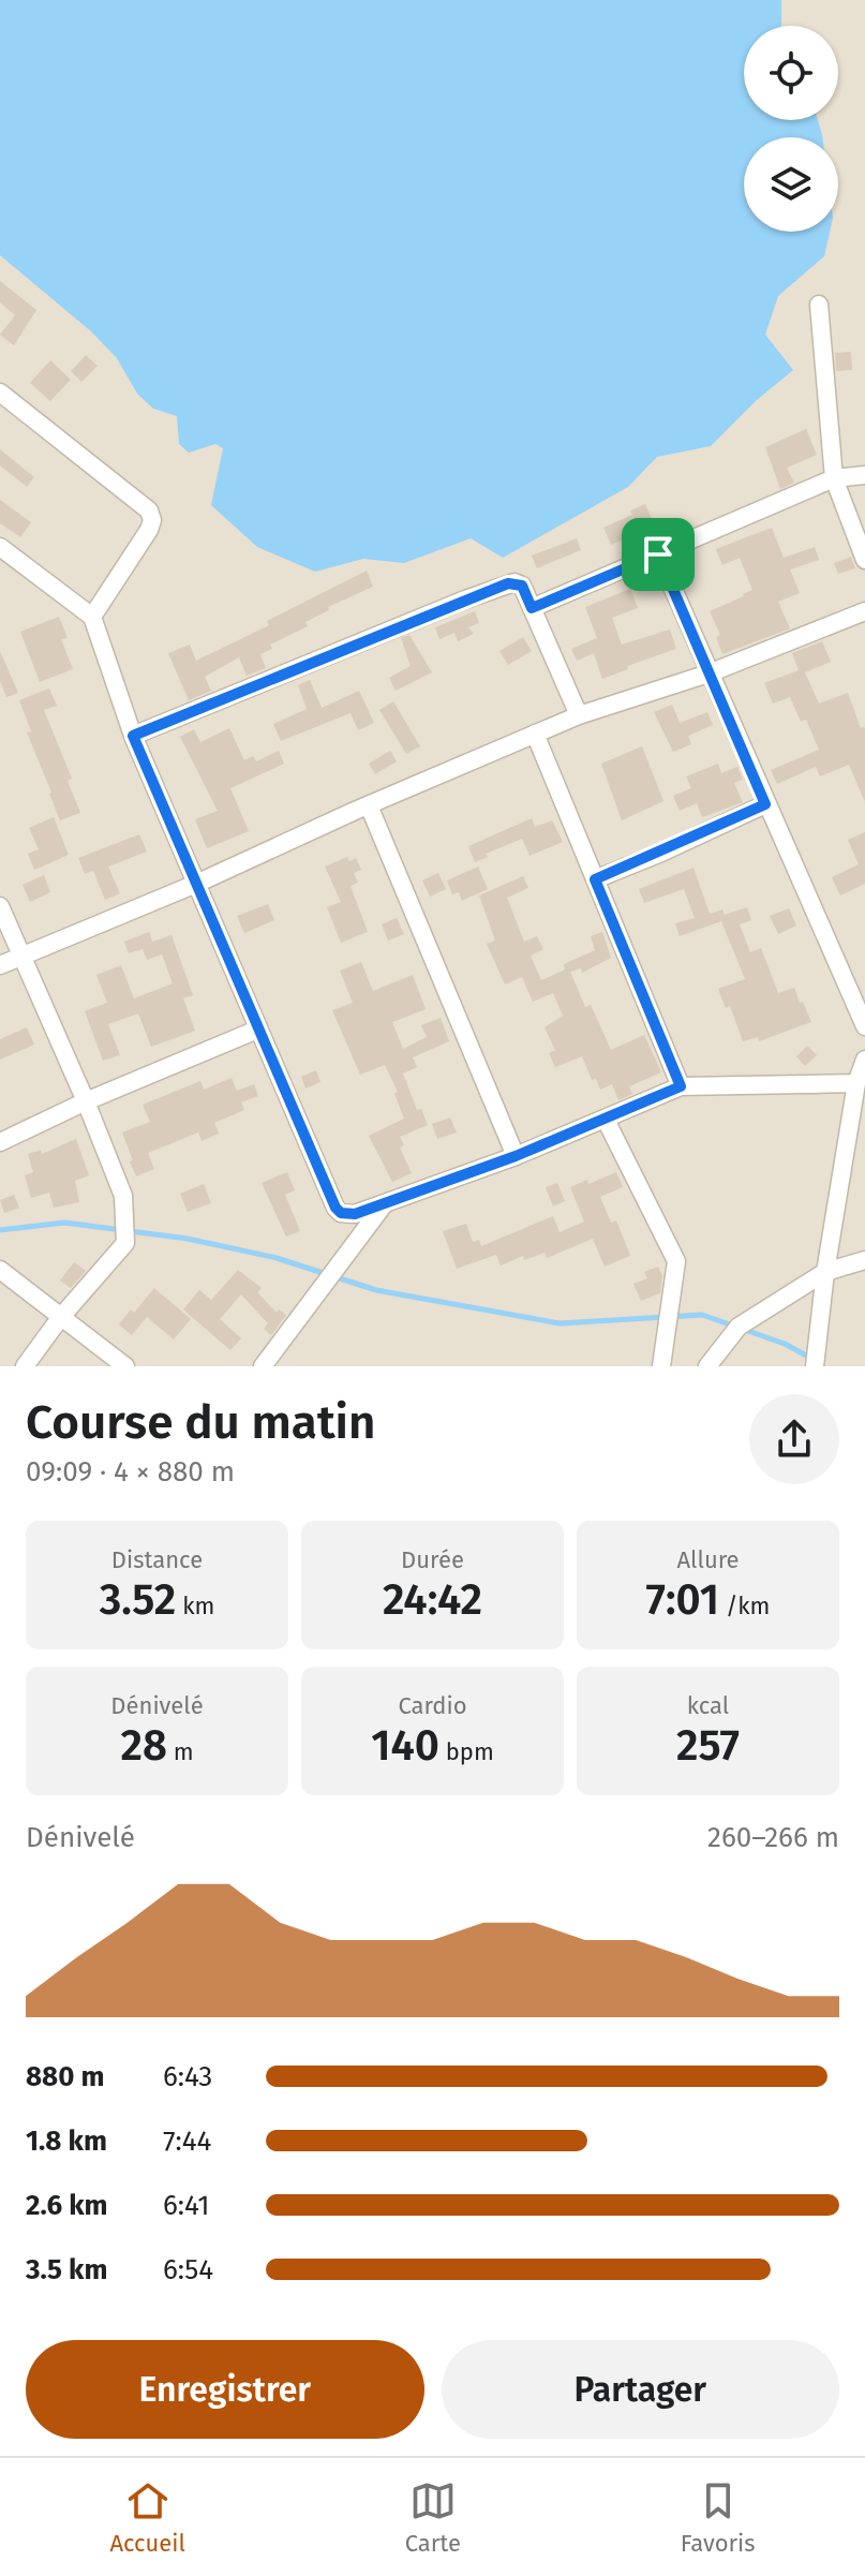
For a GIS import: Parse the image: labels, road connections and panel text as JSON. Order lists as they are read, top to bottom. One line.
{"page":{"heading":["Course du matin","09:09 · 4 × 880 m"],"stats":[["Distance","3.52 km"],["Durée","24:42"],["Allure","7:01 /km"],["Dénivelé","28 m"],["Cardio","140 bpm"],["kcal","257"]],"chart":["Dénivelé","260–266 m"],"list":[{"name":"880 m","note":"6:43"},{"name":"1.8 km","note":"7:44"},{"name":"2.6 km","note":"6:41"},{"name":"3.5 km","note":"6:54"}],"buttons":["Enregistrer","Partager"],"tabs":["Accueil","Carte","Favoris"]}}
